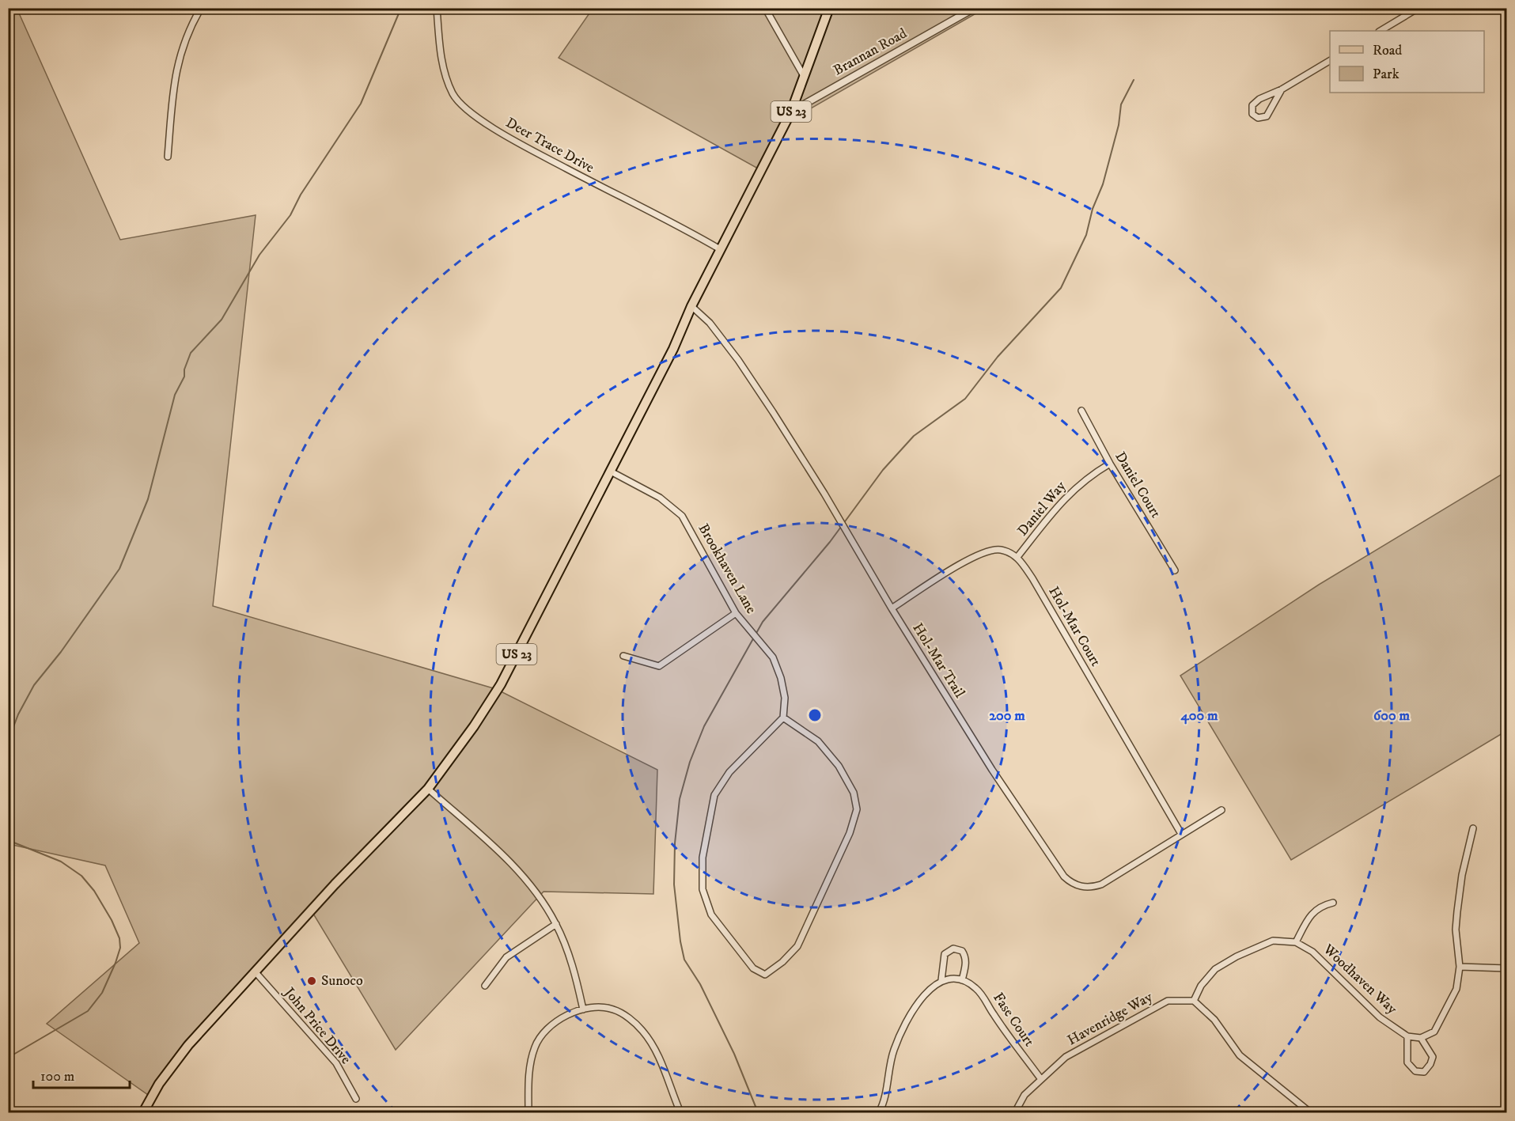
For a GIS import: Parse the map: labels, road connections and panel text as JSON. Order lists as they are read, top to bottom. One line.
{"streets":{"main road":["US 23"],"street":["Brannan Road","Deer Trace Drive","Daniel Court","Daniel Way","Brookhaven Lane","Hol-Mar Court","Hol-Mar Trail","Woodhaven Way","Havenridge Way","Fase Court","John Price Drive"]},"crossings":[["US 23","Deer Trace Drive"],["US 23","Brookhaven Lane"],["US 23","Hol-Mar Trail"],["US 23","John Price Drive"],["Daniel Court","Daniel Way"],["Daniel Way","Hol-Mar Court"],["Hol-Mar Court","Hol-Mar Trail"],["Woodhaven Way","Havenridge Way"],["Havenridge Way","Fase Court"]],"places":["Sunoco"],"legend":["Road","Park"],"scale_bar":"100 m","rings":["200 m","400 m","600 m"]}
